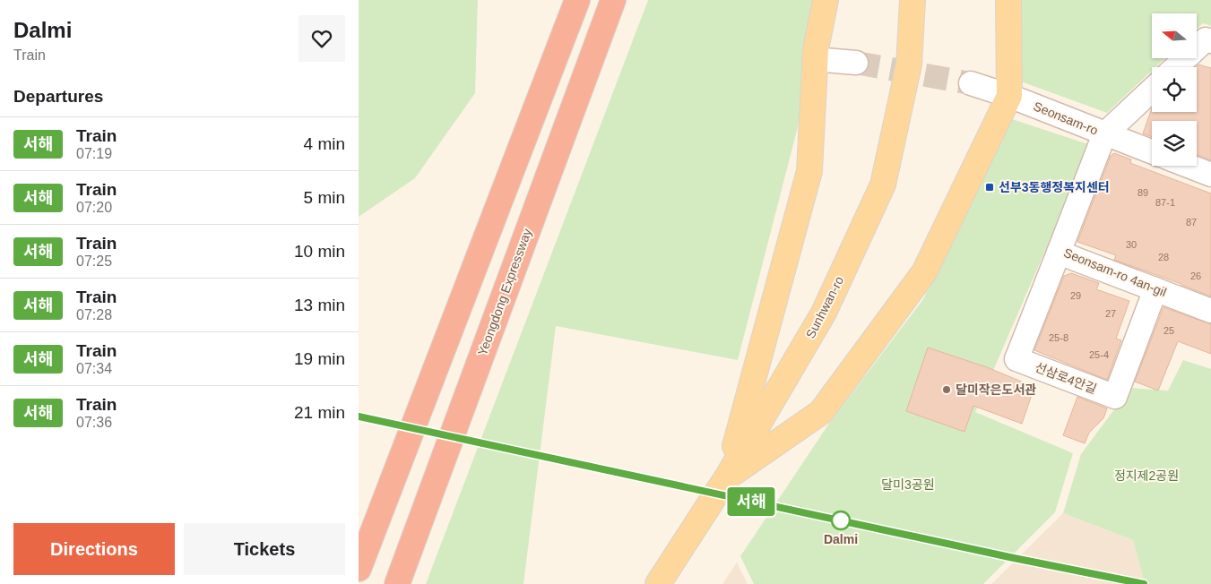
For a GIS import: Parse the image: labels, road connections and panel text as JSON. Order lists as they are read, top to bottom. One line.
{"streets":{"highway":["Yeongdong Expressway"],"main road":["Sunhwan-ro"],"street":["Seonsam-ro","Seonsam-ro 4an-gil","선삼로4안길"]},"crossings":[["Seonsam-ro","Seonsam-ro 4an-gil"],["Seonsam-ro 4an-gil","선삼로4안길"]],"parks":["정지제2공원","달미3공원"],"places":{"transit":["선부3동행정복지센터"],"other":["달미작은도서관","Dalmi"]},"house_numbers":["89","87-1","87","30","28","26","29","27","25","25-8","25-4"],"north":"left","page":{"heading":[["Dalmi","Train"],"Departures"],"on_map":"서해","list":[{"mark":"서해","name":"Train","note":"07:19","value":"4 min"},{"mark":"서해","name":"Train","note":"07:20","value":"5 min"},{"mark":"서해","name":"Train","note":"07:25","value":"10 min"},{"mark":"서해","name":"Train","note":"07:28","value":"13 min"},{"mark":"서해","name":"Train","note":"07:34","value":"19 min"},{"mark":"서해","name":"Train","note":"07:36","value":"21 min"}],"buttons":["Directions","Tickets"]}}
